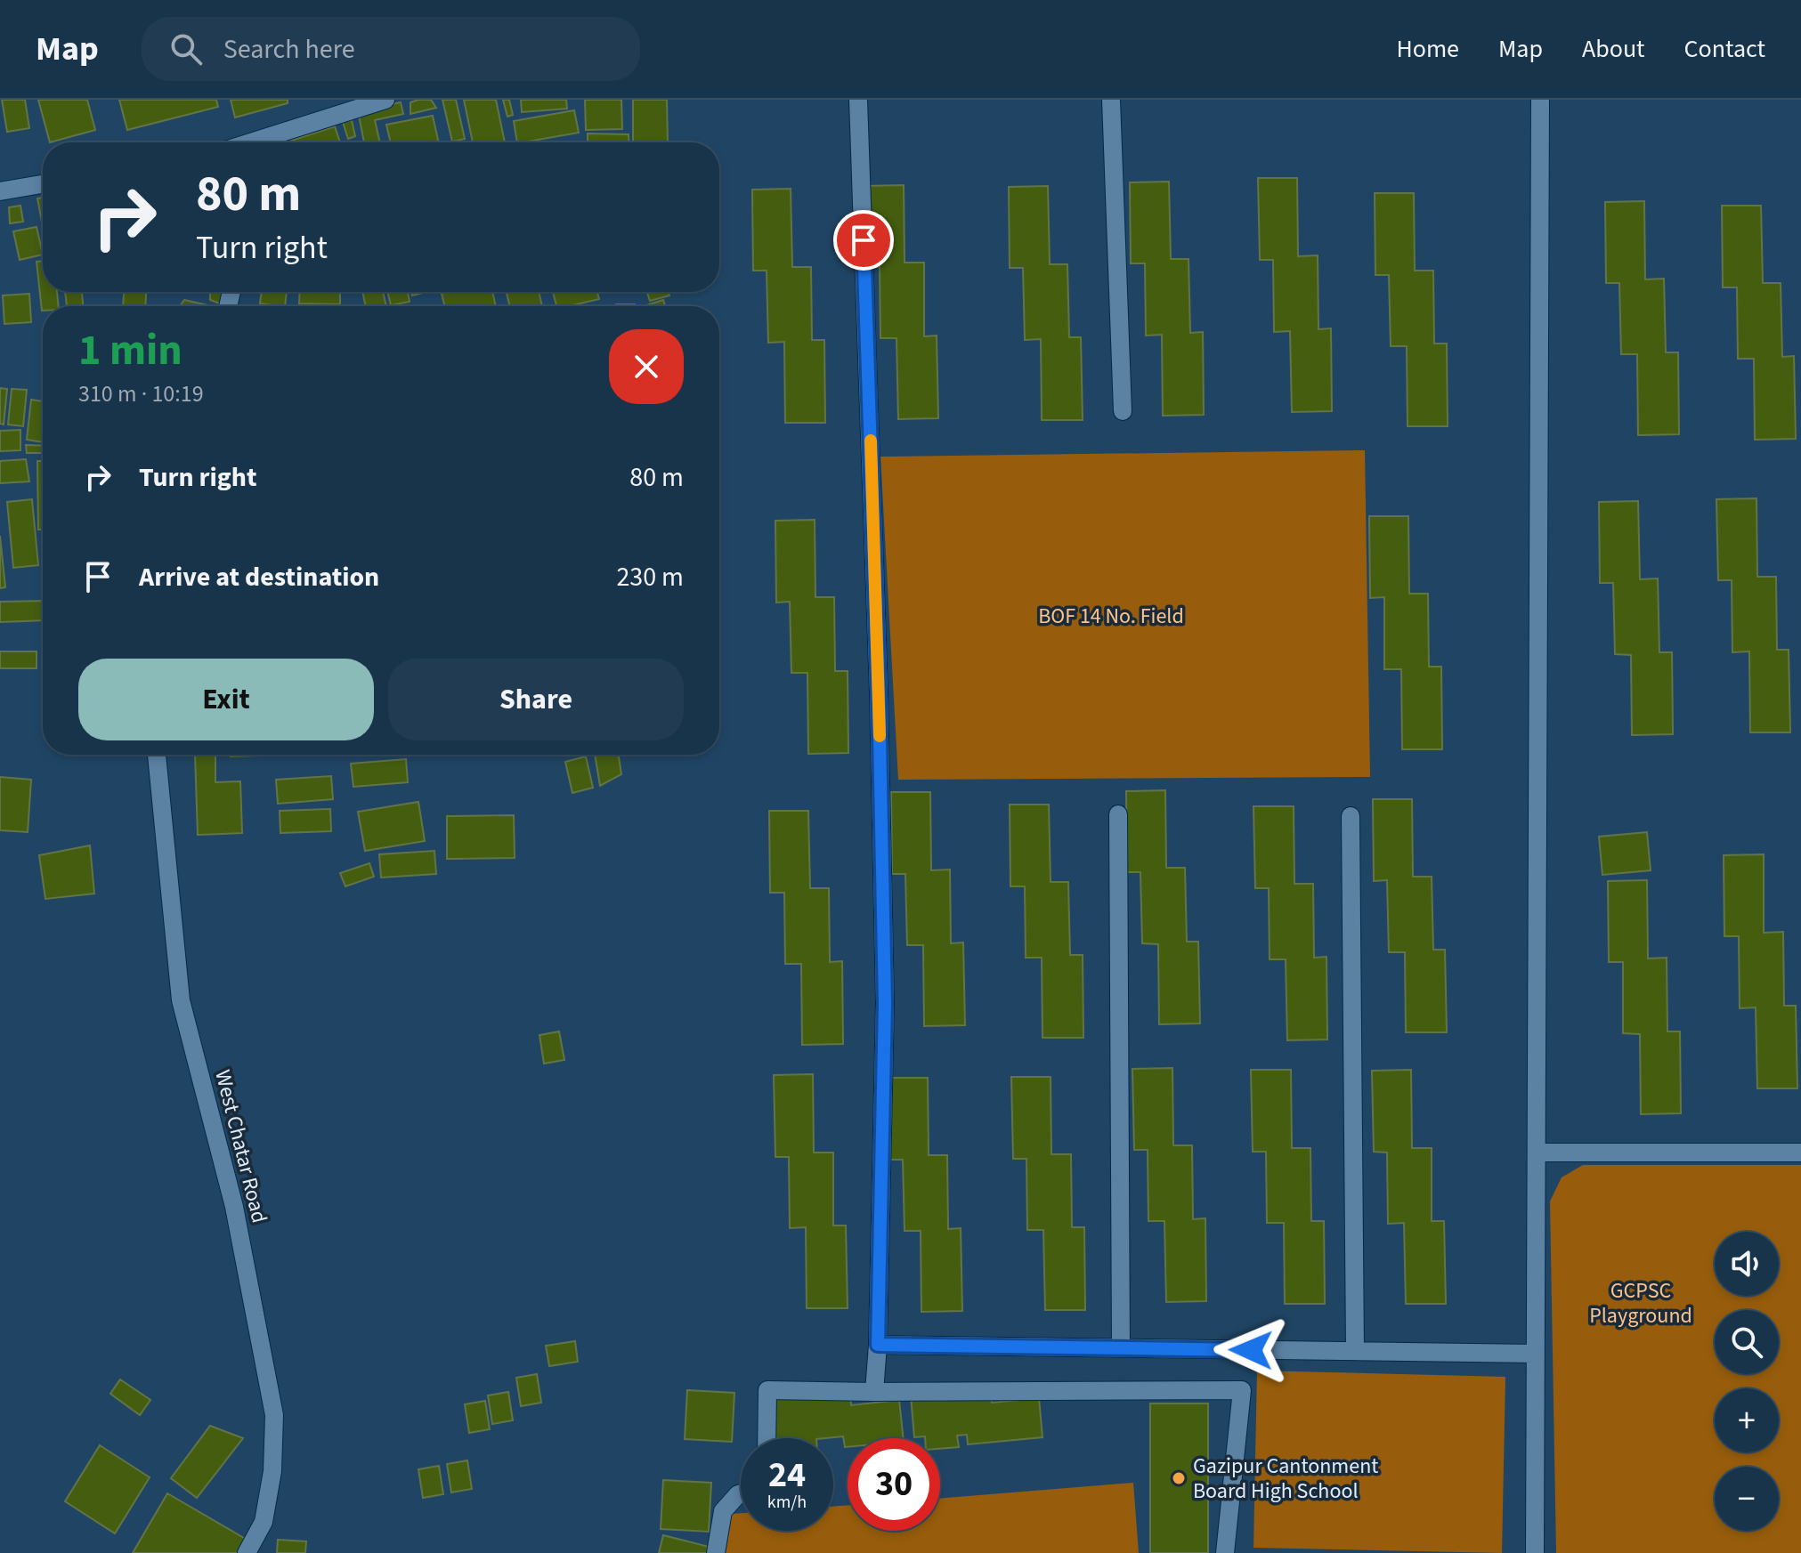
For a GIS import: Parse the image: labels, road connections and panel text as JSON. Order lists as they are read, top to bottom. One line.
{"streets":{"street":["West Chatar Road"]},"parks":["BOF 14 No. Field","GCPSC Playground"],"places":["Gazipur Cantonment Board High School"],"page":{"header":"Map","search":"Search here","nav":["Home","Map","About","Contact"],"turn":["80 m","Turn right"],"heading":["1 min","310 m · 10:19"],"list":[{"name":"Turn right","value":"80 m"},{"name":"Arrive at destination","value":"230 m"}],"buttons":["Exit","Share"],"map_buttons":["+","−"],"speed":"24 km/h","limit":"30"}}
